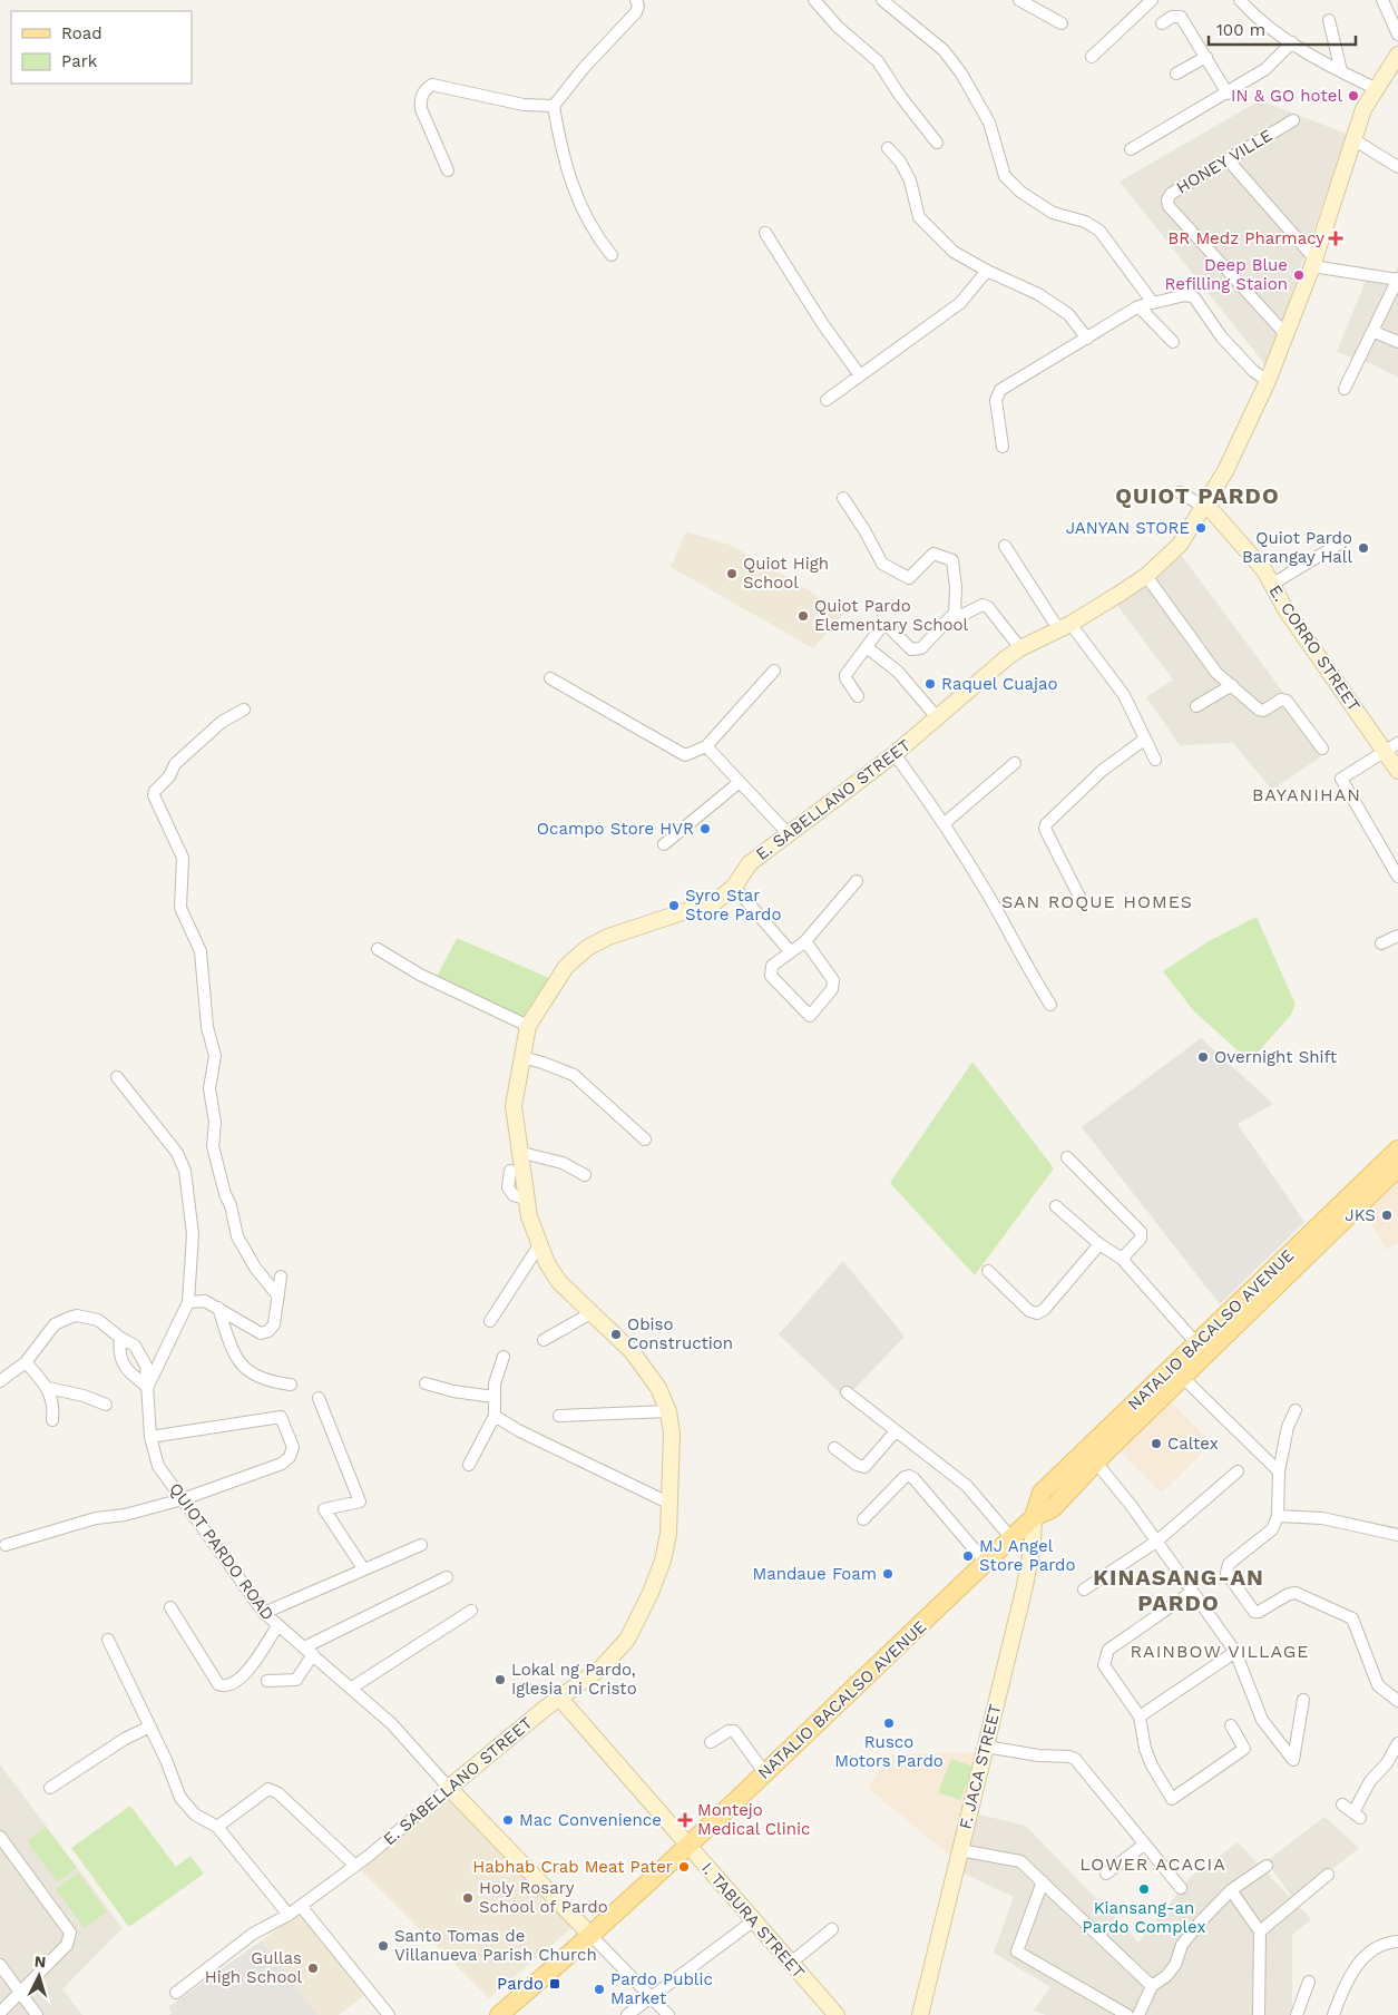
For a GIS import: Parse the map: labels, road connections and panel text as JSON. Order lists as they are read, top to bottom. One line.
{"streets":{"main road":["NATALIO BACALSO AVENUE"],"street":["HONEY VILLE","E. CORRO STREET","E. SABELLANO STREET","QUIOT PARDO ROAD","F. JACA STREET","I. TABURA STREET"]},"crossings":[["HONEY VILLE","E. SABELLANO STREET"],["E. CORRO STREET","E. SABELLANO STREET"],["E. SABELLANO STREET","QUIOT PARDO ROAD"],["E. SABELLANO STREET","I. TABURA STREET"],["NATALIO BACALSO AVENUE","QUIOT PARDO ROAD"],["NATALIO BACALSO AVENUE","F. JACA STREET"],["NATALIO BACALSO AVENUE","I. TABURA STREET"]],"districts":["QUIOT PARDO","BAYANIHAN","SAN ROQUE HOMES","KINASANG-AN PARDO","RAINBOW VILLAGE","LOWER ACACIA"],"places":{"other":["IN & GO hotel","Deep Blue Refilling Staion","JANYAN STORE","Quiot Pardo Barangay Hall","Quiot High School","Quiot Pardo Elementary School","Raquel Cuajao","Ocampo Store HVR","Syro Star Store Pardo","Overnight Shift","JKS","Obiso Construction","Caltex","MJ Angel Store Pardo","Mandaue Foam","Lokal ng Pardo, Iglesia ni Cristo","Rusco Motors Pardo","Mac Convenience","Habhab Crab Meat Pater","Kiansang-an Pardo Complex","Holy Rosary School of Pardo","Santo Tomas de Villanueva Parish Church","Gullas High School","Pardo Public Market"],"health":["BR Medz Pharmacy","Montejo Medical Clinic"],"transit":["Pardo"]},"legend":["Road","Park"],"scale_bar":"100 m","north":"top"}
